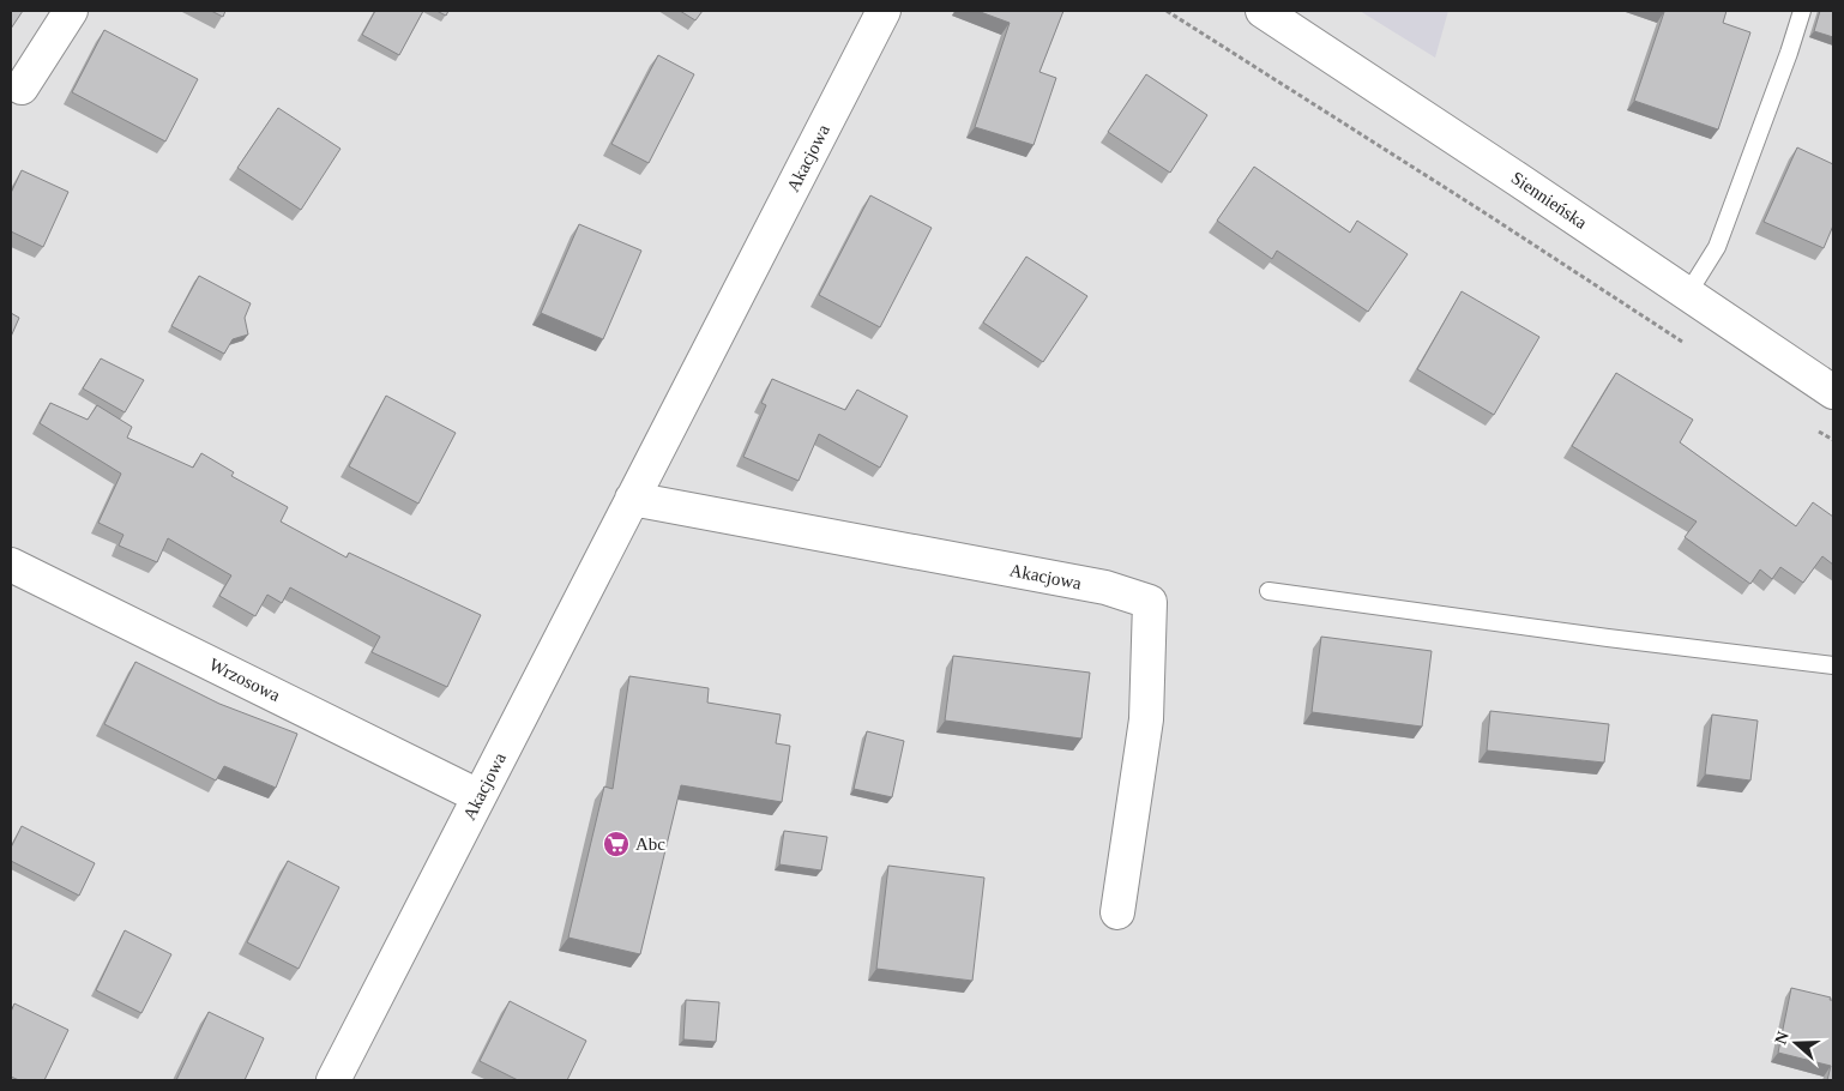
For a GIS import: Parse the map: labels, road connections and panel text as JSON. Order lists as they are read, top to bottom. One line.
{"streets":{"street":["Akacjowa","Siennieńska","Wrzosowa"]},"crossings":[["Akacjowa","Wrzosowa"]],"places":{"supermarket":["Abc"]},"north":"left"}
